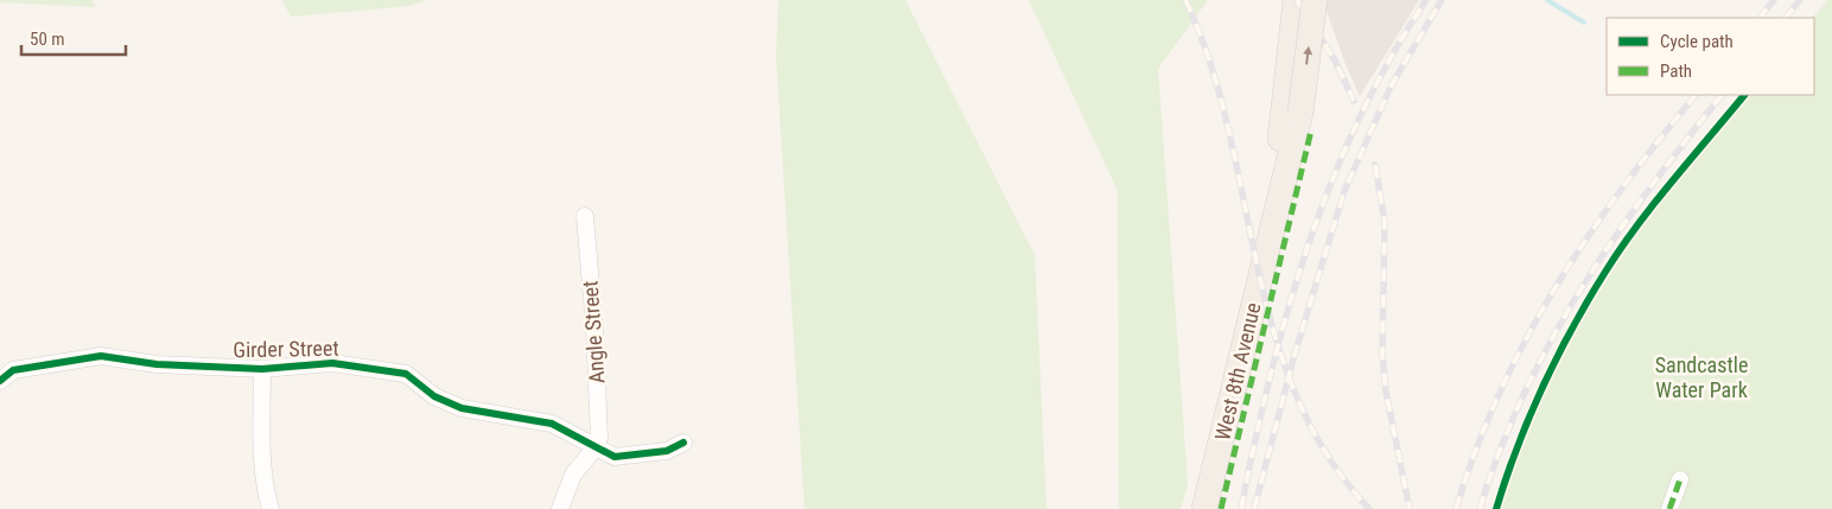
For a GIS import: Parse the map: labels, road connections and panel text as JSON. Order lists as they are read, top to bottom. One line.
{"streets":{"main road":["West 8th Avenue"],"street":["Angle Street","Girder Street"]},"crossings":[["Angle Street","Girder Street"]],"parks":["Sandcastle Water Park"],"legend":["Cycle path","Path"],"scale_bar":"50 m"}
